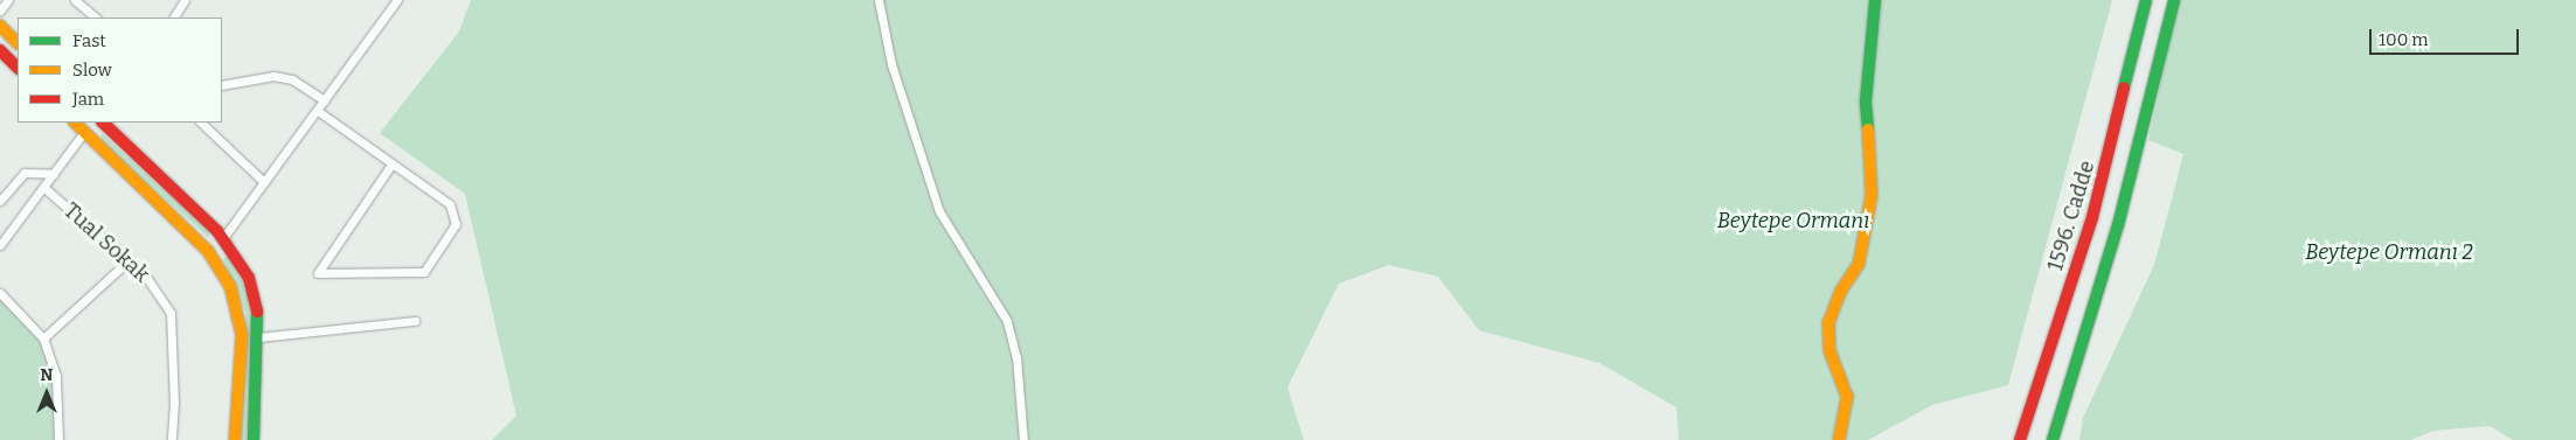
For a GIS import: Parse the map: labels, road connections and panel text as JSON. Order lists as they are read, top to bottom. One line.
{"streets":{"street":["1596. Cadde","Tual Sokak"]},"parks":["Beytepe Ormanı","Beytepe Ormanı 2"],"legend":["Fast","Slow","Jam"],"scale_bar":"100 m","north":"top"}
